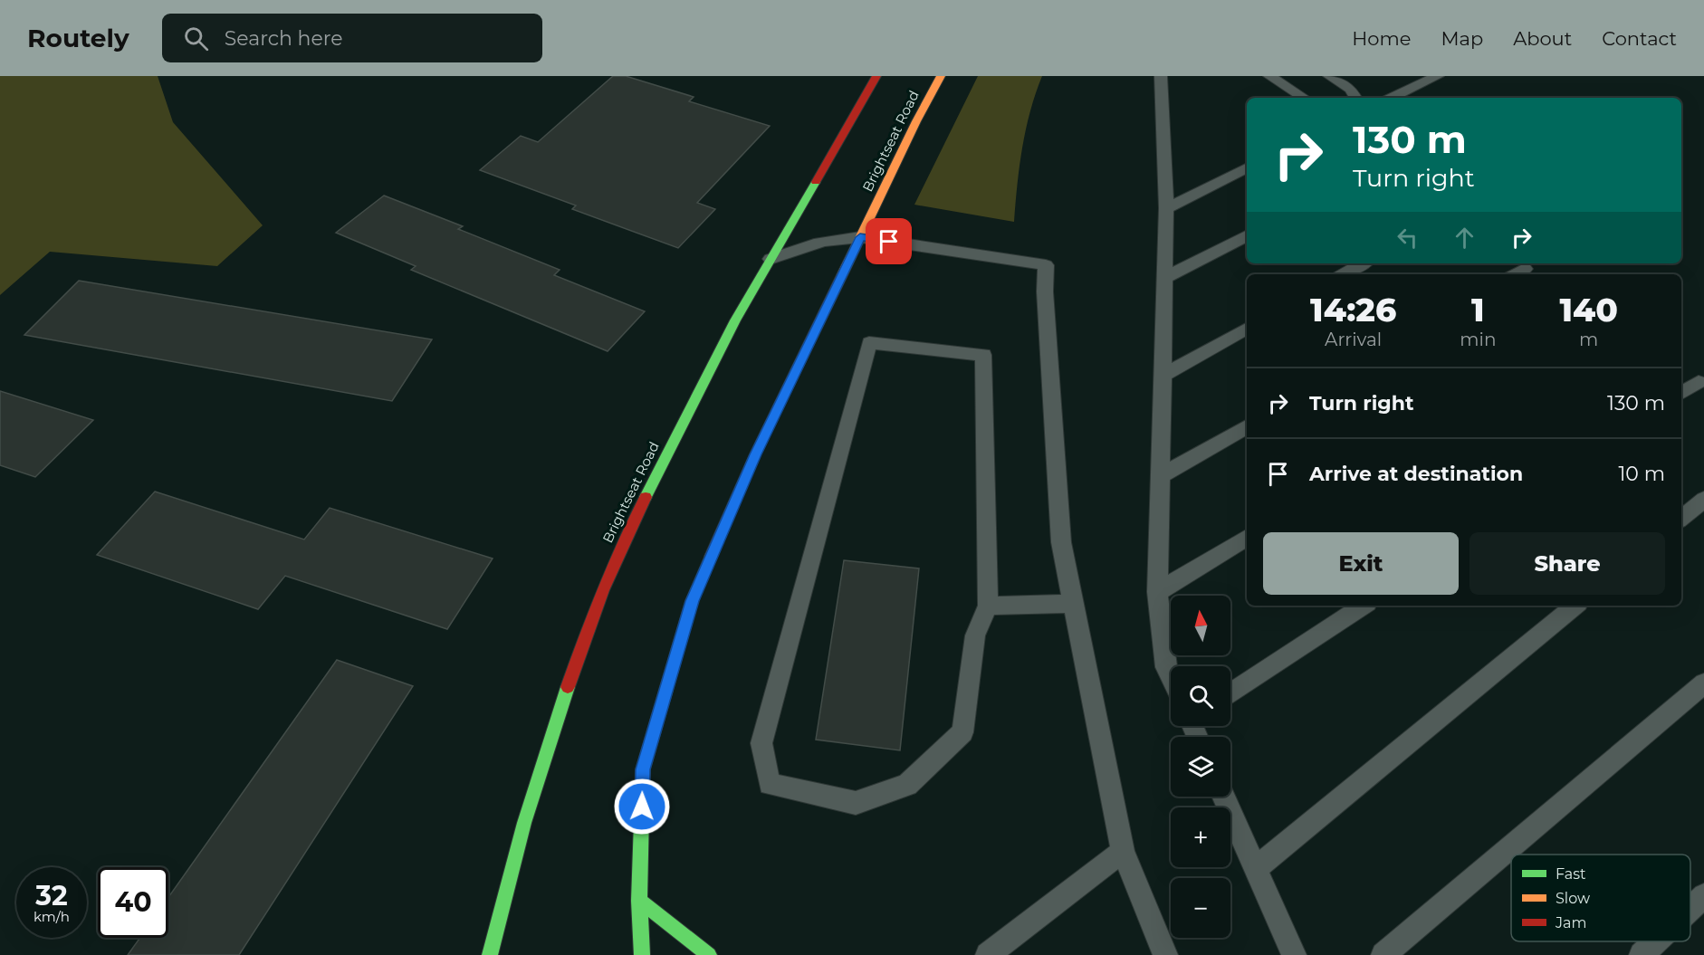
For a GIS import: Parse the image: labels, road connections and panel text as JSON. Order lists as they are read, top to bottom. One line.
{"streets":{"street":["Brightseat Road"]},"legend":["Fast","Slow","Jam"],"north":"top","page":{"header":"Routely","search":"Search here","nav":["Home","Map","About","Contact"],"turn":["130 m","Turn right"],"eta":["14:26","Arrival","1","min","140","m"],"list":[{"name":"Turn right","value":"130 m"},{"name":"Arrive at destination","value":"10 m"}],"buttons":["Exit","Share"],"map_buttons":["+","−"],"speed":"32 km/h","limit":"40"}}
